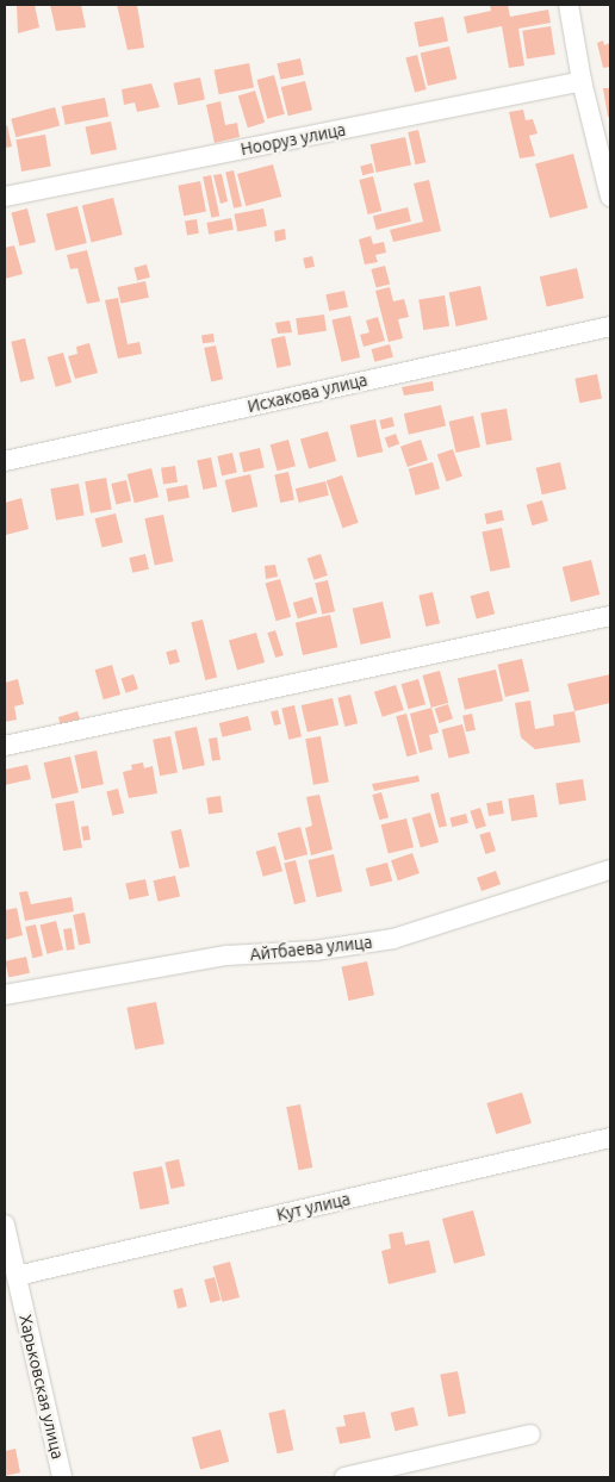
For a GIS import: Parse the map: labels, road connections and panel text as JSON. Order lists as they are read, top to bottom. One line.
{"streets":{"street":["Нооруз улица","Исхакова улица","Айтбаева улица","Кут улица","Харьковская улица"]},"crossings":[["Кут улица","Харьковская улица"]]}
